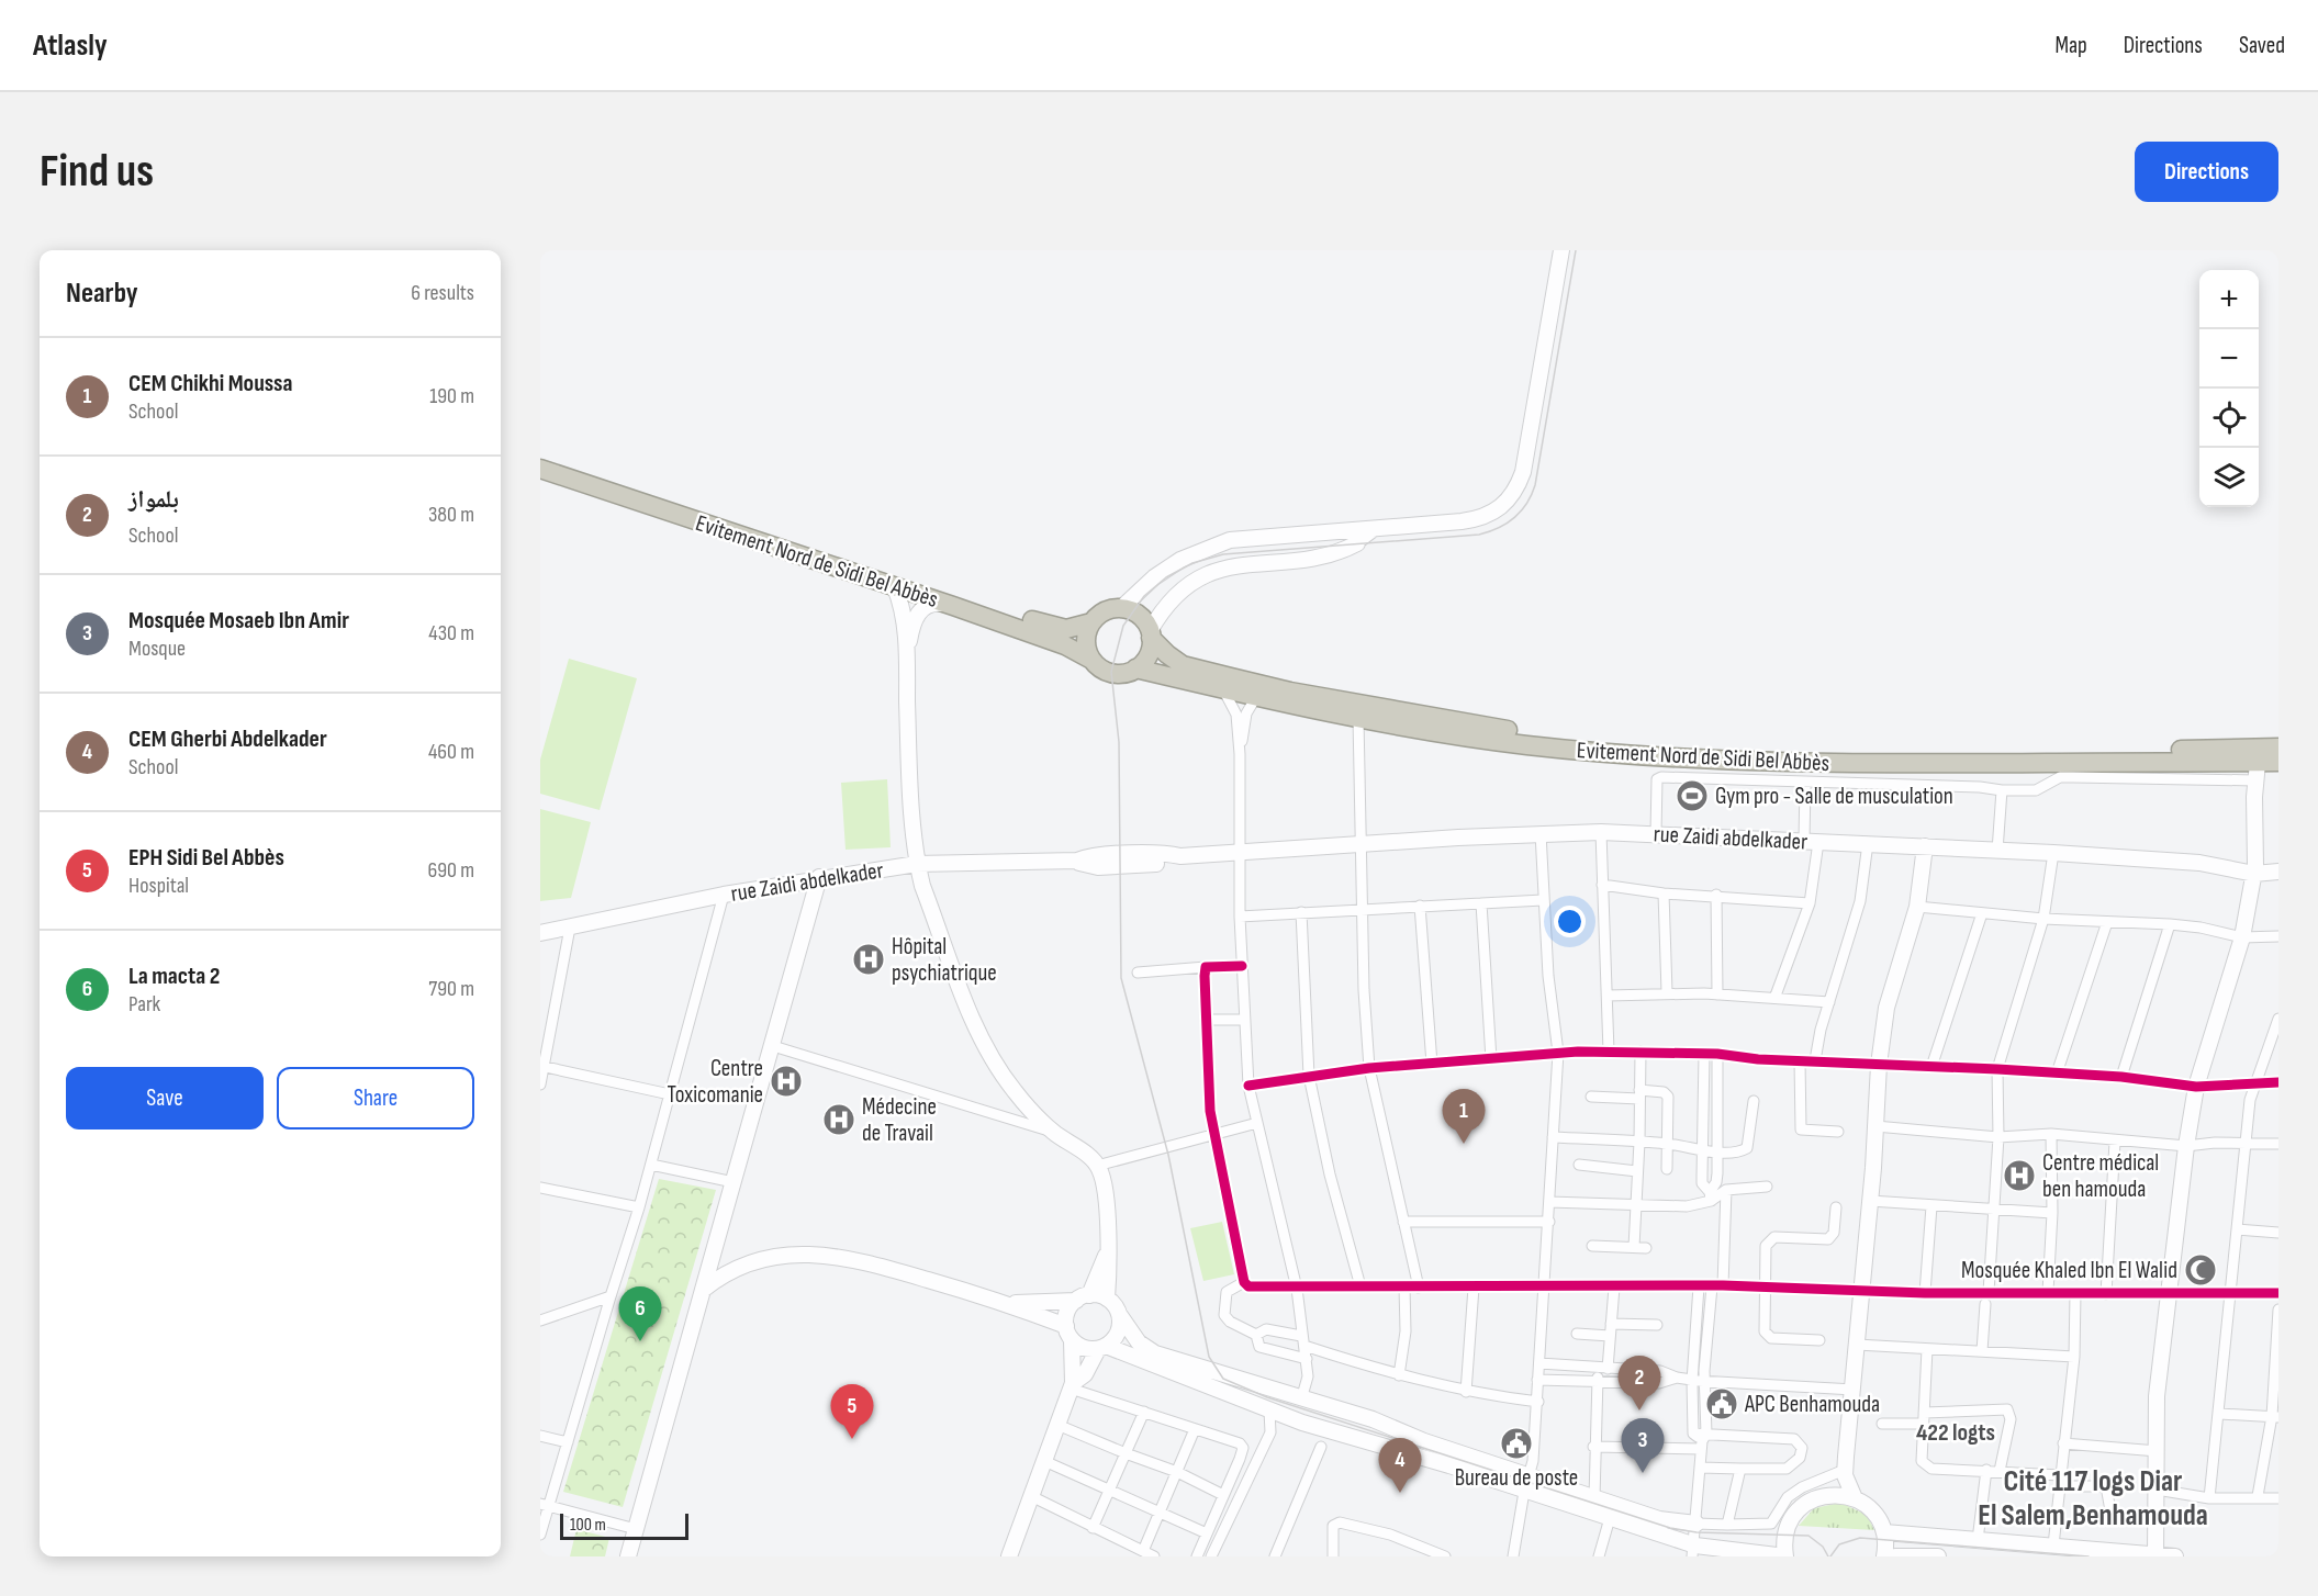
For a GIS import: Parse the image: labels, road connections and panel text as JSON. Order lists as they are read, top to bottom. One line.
{"streets":{"highway":["Evitement Nord de Sidi Bel Abbès"],"main road":["rue Zaidi abdelkader"]},"districts":["422 logts","Cité 117 logs Diar El Salem,Benhamouda"],"places":{"sports":["Gym pro - Salle de musculation"],"hospital":["Hôpital psychiatrique","Centre Toxicomanie","Médecine de Travail","Centre médical ben hamouda"],"mosque":["Mosquée Khaled Ibn El Walid"],"public building":["APC Benhamouda","Bureau de poste"]},"scale_bar":"100 m","page":{"header":"Atlasly","nav":["Map","Directions","Saved"],"buttons":["Directions",["Save","Share"]],"title":"Find us","heading":["Nearby","6 results"],"map_buttons":["+","−"],"list":[{"mark":"1","name":"CEM Chikhi Moussa","note":"School","value":"190 m"},{"mark":"2","name":"بلمواز","note":"School","value":"380 m"},{"mark":"3","name":"Mosquée Mosaeb Ibn Amir","note":"Mosque","value":"430 m"},{"mark":"4","name":"CEM Gherbi Abdelkader","note":"School","value":"460 m"},{"mark":"5","name":"EPH Sidi Bel Abbès","note":"Hospital","value":"690 m"},{"mark":"6","name":"La macta 2","note":"Park","value":"790 m"}],"pins":["1","6","2","5","3","4"],"scale":"100 m"}}
